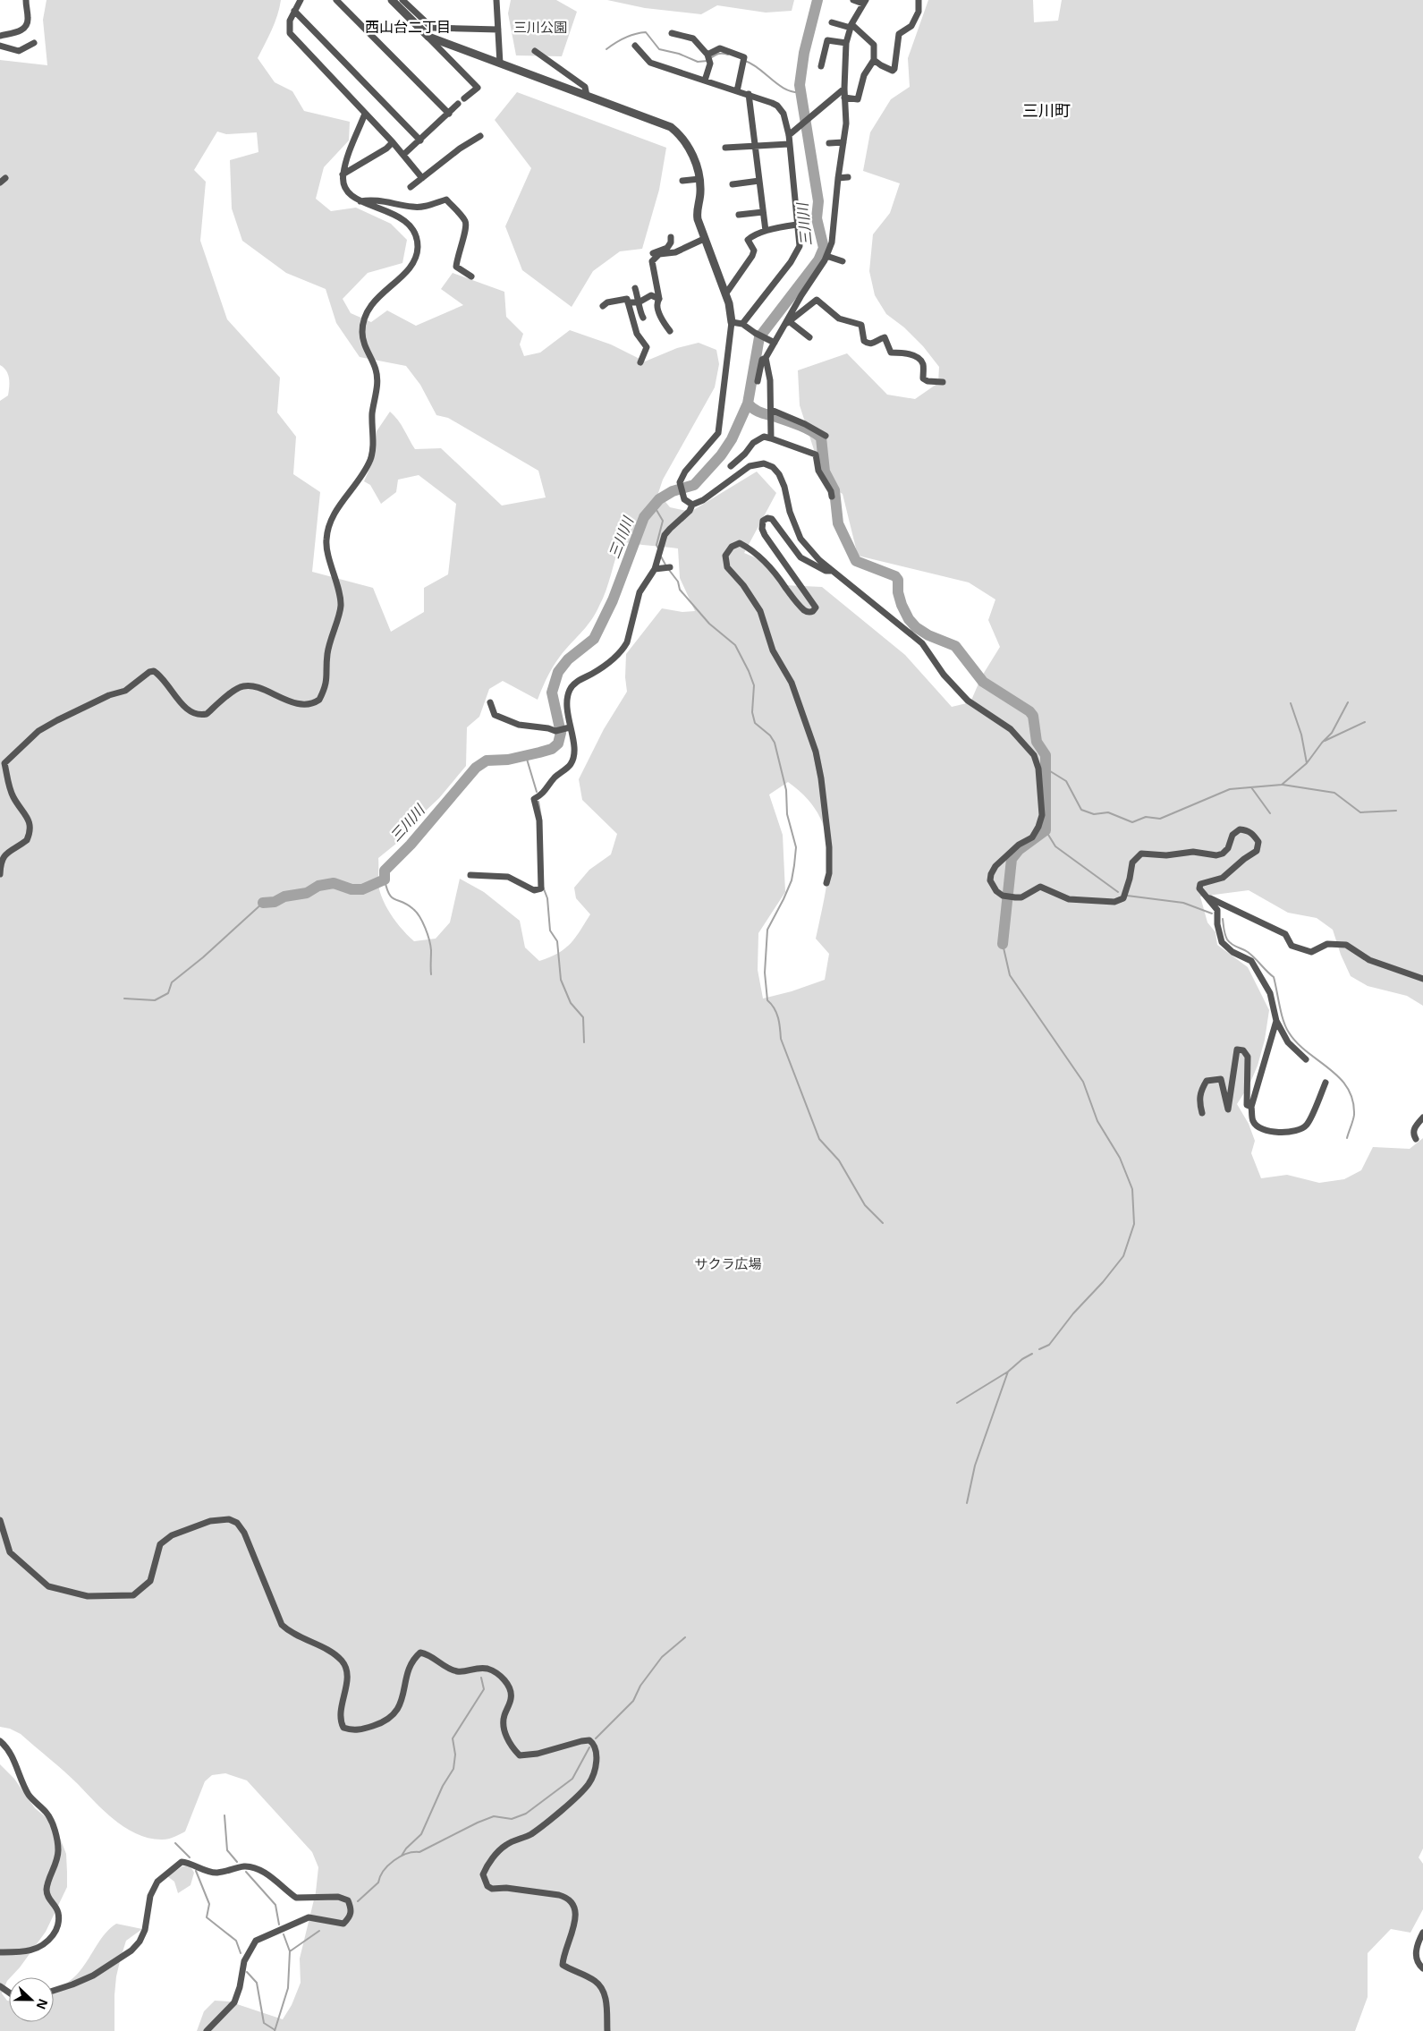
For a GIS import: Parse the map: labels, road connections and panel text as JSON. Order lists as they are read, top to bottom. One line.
{"districts":["西山台二丁目","三川町"],"water":["三川川"],"parks":["三川公園","サクラ広場"],"north":"right"}
